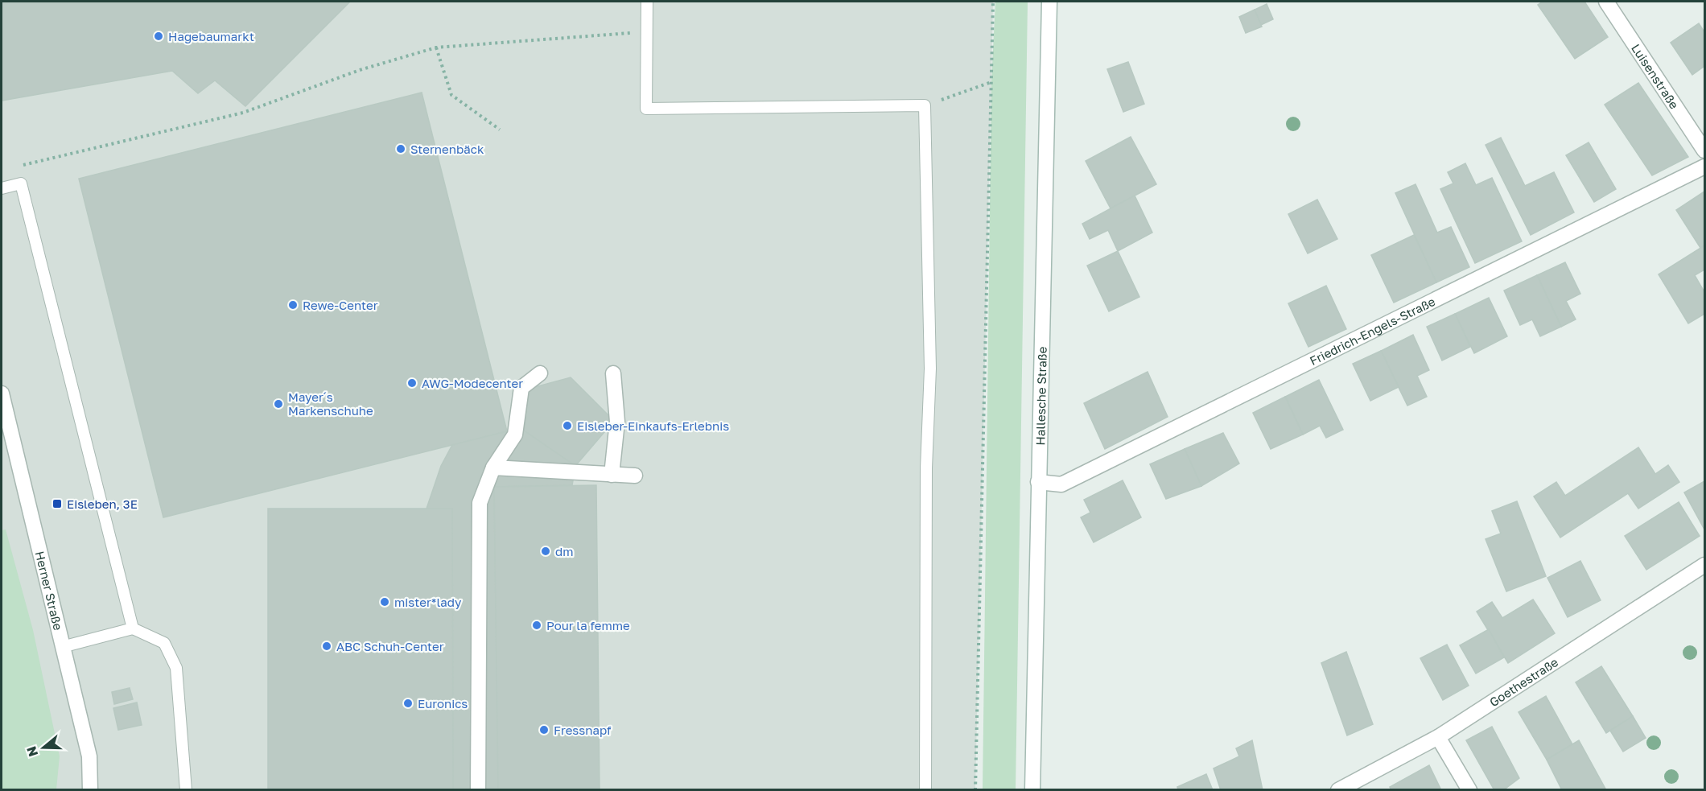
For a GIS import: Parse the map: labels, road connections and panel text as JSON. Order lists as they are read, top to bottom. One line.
{"streets":{"street":["Luisenstraße","Friedrich-Engels-Straße","Hallesche Straße","Herner Straße","Goethestraße"]},"crossings":[["Friedrich-Engels-Straße","Hallesche Straße"]],"places":{"other":["Hagebaumarkt","Sternenbäck","Rewe-Center","AWG-Modecenter","Mayer´s Markenschuhe","Eisleber-Einkaufs-Erlebnis","dm","mister*lady","Pour la femme","ABC Schuh-Center","Euronics","Fressnapf"],"transit":["Eisleben, 3E"]},"north":"left"}
